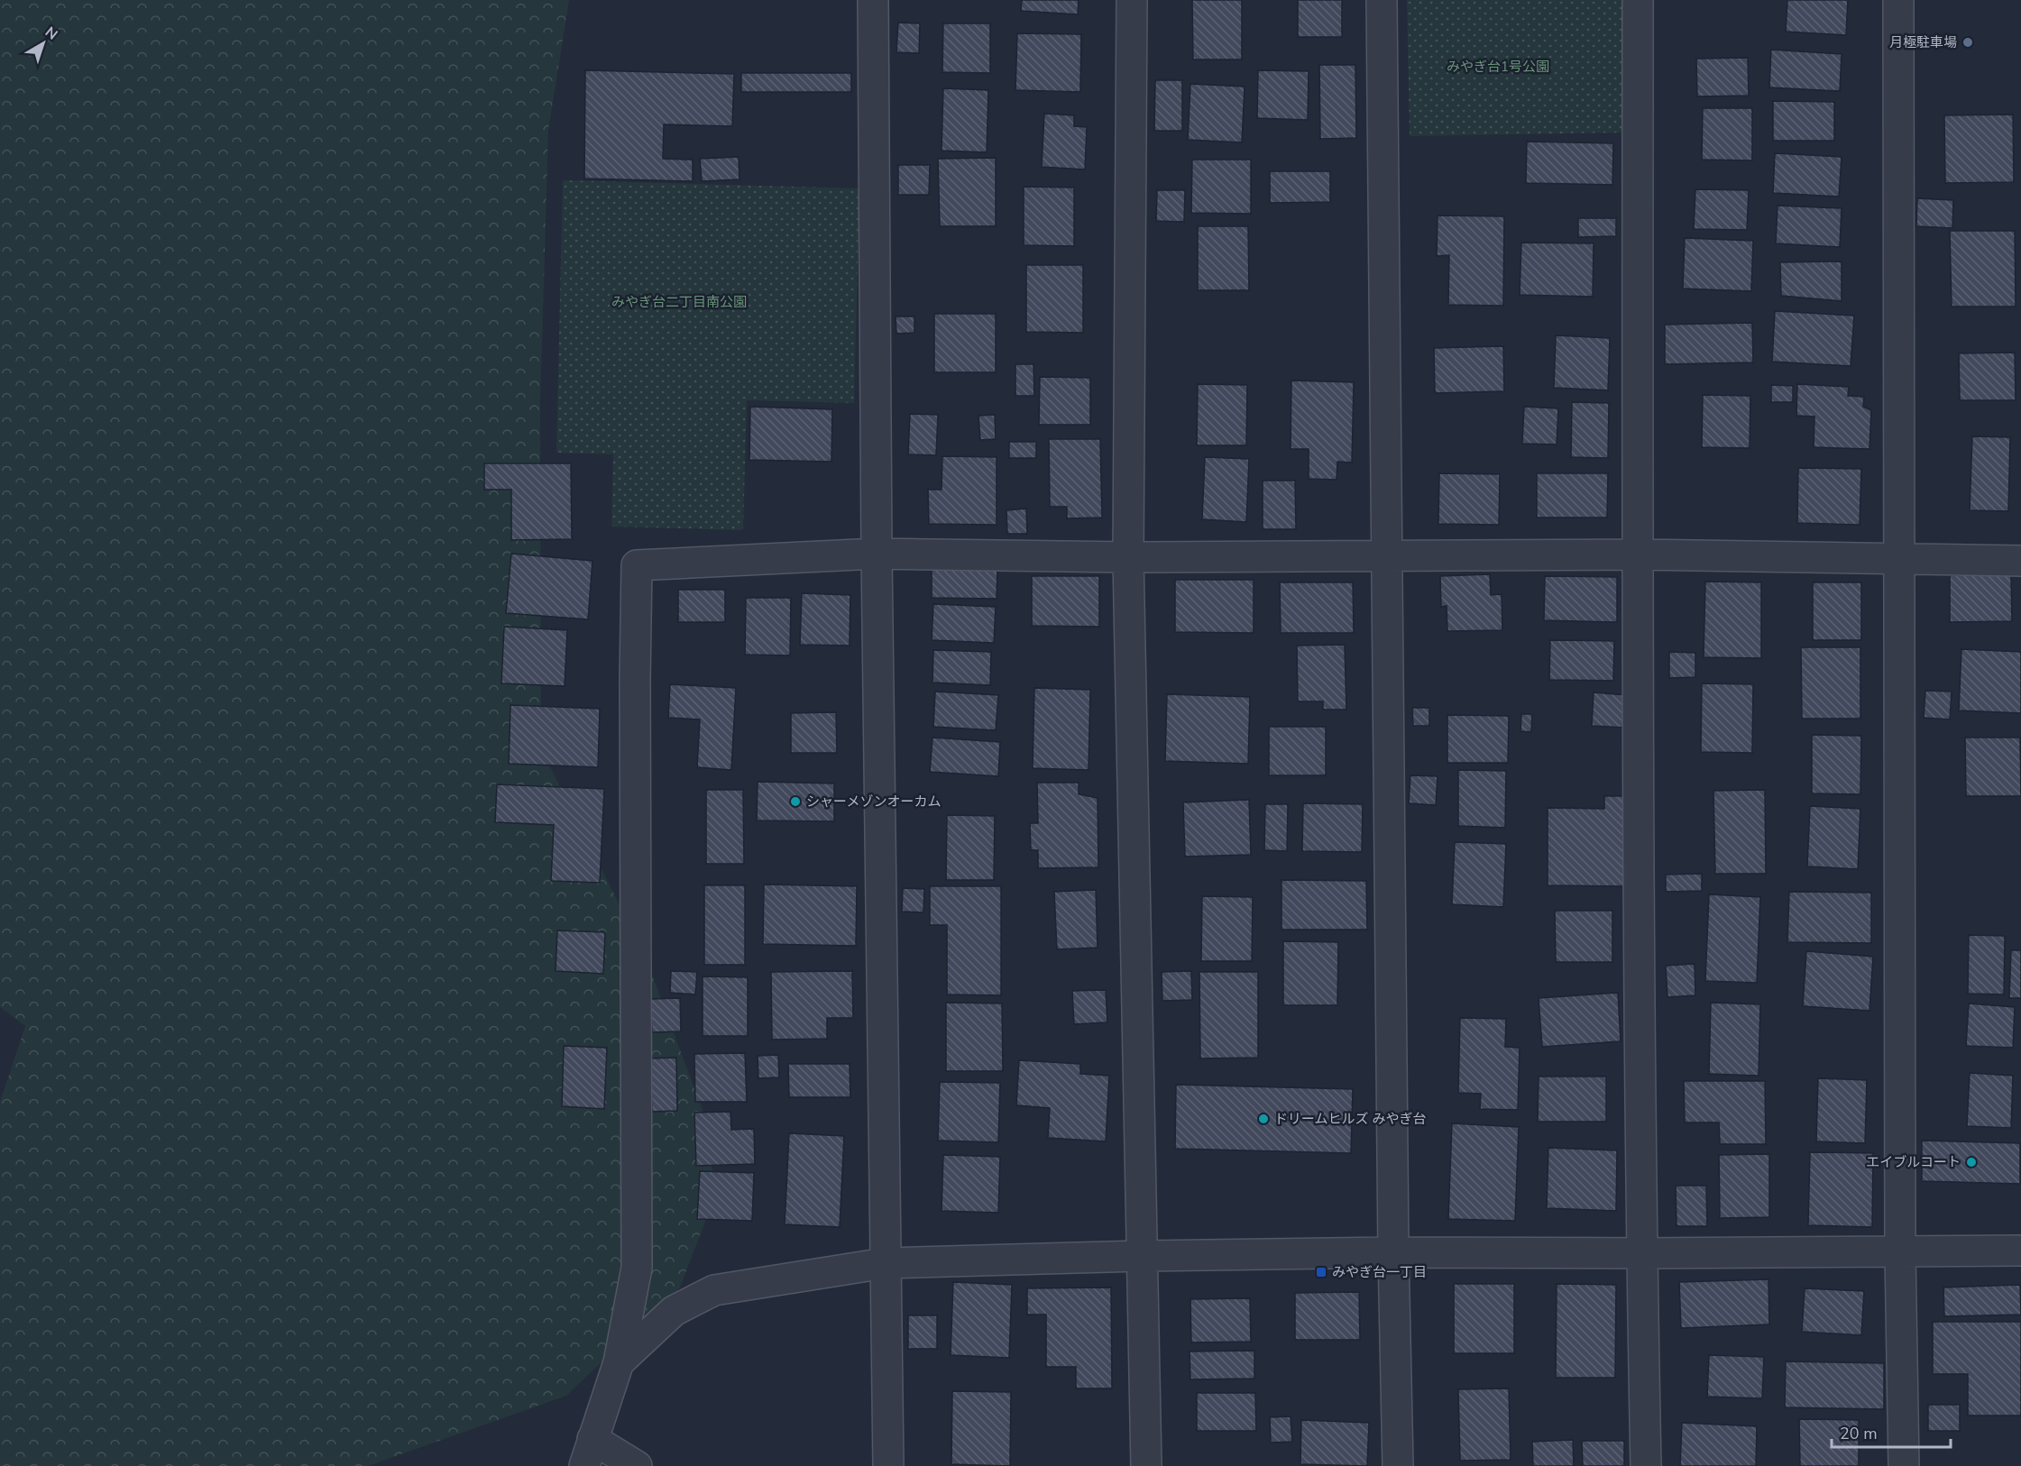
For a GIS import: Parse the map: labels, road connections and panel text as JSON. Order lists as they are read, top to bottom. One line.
{"parks":["みやぎ台1号公園","みやぎ台二丁目南公園"],"places":{"other":["月極駐車場","シャーメゾンオーカム","ドリームヒルズ みやぎ台","エイブルコート"],"transit":["みやぎ台一丁目"]},"scale_bar":"20 m","north":"top right"}
